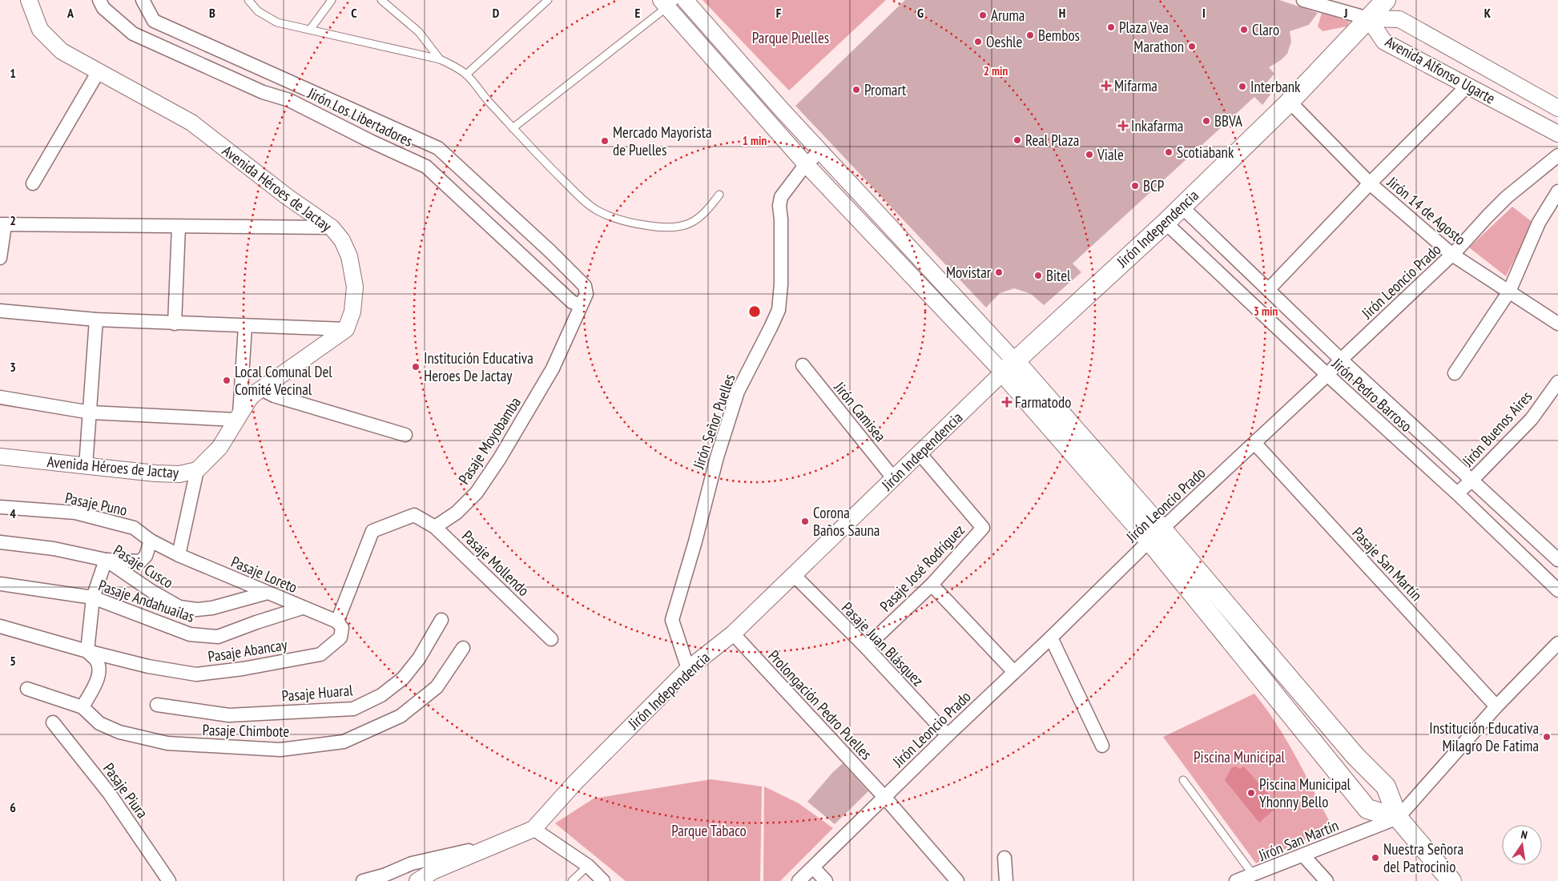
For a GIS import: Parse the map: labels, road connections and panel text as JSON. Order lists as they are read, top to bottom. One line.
{"streets":{"main road":["Jirón Independencia"],"street":["Avenida Alfonso Ugarte","Jirón Los Libertadores","Avenida Héroes de Jactay","Jirón 14 de Agosto","Jirón Leoncio Prado","Jirón Pedro Barroso","Jirón Camisea","Jirón Señor Puelles","Jirón Buenos Aires","Pasaje Moyobamba","Pasaje Puno","Pasaje Mollendo","Pasaje San Martín","Pasaje Cusco","Pasaje José Rodríguez","Pasaje Loreto","Pasaje Andahuailas","Pasaje Juan Blásquez","Pasaje Abancay","Pasaje Huaral","Prolongación Pedro Puelles","Pasaje Chimbote","Pasaje Piura","Jirón San Martín"]},"crossings":[["Avenida Alfonso Ugarte","Jirón Independencia"],["Jirón Los Libertadores","Pasaje Moyobamba"],["Jirón 14 de Agosto","Jirón Independencia"],["Jirón 14 de Agosto","Jirón Leoncio Prado"],["Jirón Independencia","Jirón Pedro Barroso"],["Jirón Independencia","Jirón Camisea"],["Jirón Independencia","Jirón Señor Puelles"],["Jirón Independencia","Pasaje José Rodríguez"],["Jirón Independencia","Pasaje Juan Blásquez"],["Jirón Independencia","Prolongación Pedro Puelles"],["Jirón Leoncio Prado","Jirón Pedro Barroso"],["Jirón Leoncio Prado","Pasaje San Martín"],["Jirón Leoncio Prado","Pasaje Juan Blásquez"],["Jirón Leoncio Prado","Prolongación Pedro Puelles"],["Jirón Pedro Barroso","Jirón Buenos Aires"],["Pasaje Moyobamba","Pasaje Mollendo"],["Pasaje Puno","Pasaje Loreto"],["Pasaje Mollendo","Pasaje Abancay"],["Pasaje San Martín","Jirón San Martín"],["Pasaje Cusco","Pasaje Loreto"],["Pasaje José Rodríguez","Pasaje Juan Blásquez"],["Pasaje Loreto","Pasaje Andahuailas"],["Pasaje Loreto","Pasaje Abancay"]],"parks":["Parque Puelles","Piscina Municipal","Parque Tabaco"],"places":{"other":["Aruma","Plaza Vea","Claro","Bembos","Oeshle","Marathon","Interbank","Promart","BBVA","Real Plaza","Mercado Mayorista de Puelles","Scotiabank","Viale","BCP","Movistar","Bitel","Institución Educativa Heroes De Jactay","Local Comunal Del Comité Vecinal","Corona Baños Sauna","Institución Educativa Milagro De Fatima","Piscina Municipal Yhonny Bello","Nuestra Señora del Patrocinio"],"health":["Mifarma","Inkafarma","Farmatodo"]},"north":"top","grid":{"columns":["A","B","C","D","E","F","G","H","I","J","K"],"rows":["1","2","3","4","5","6"]},"rings":["2 min","1 min","3 min"]}
